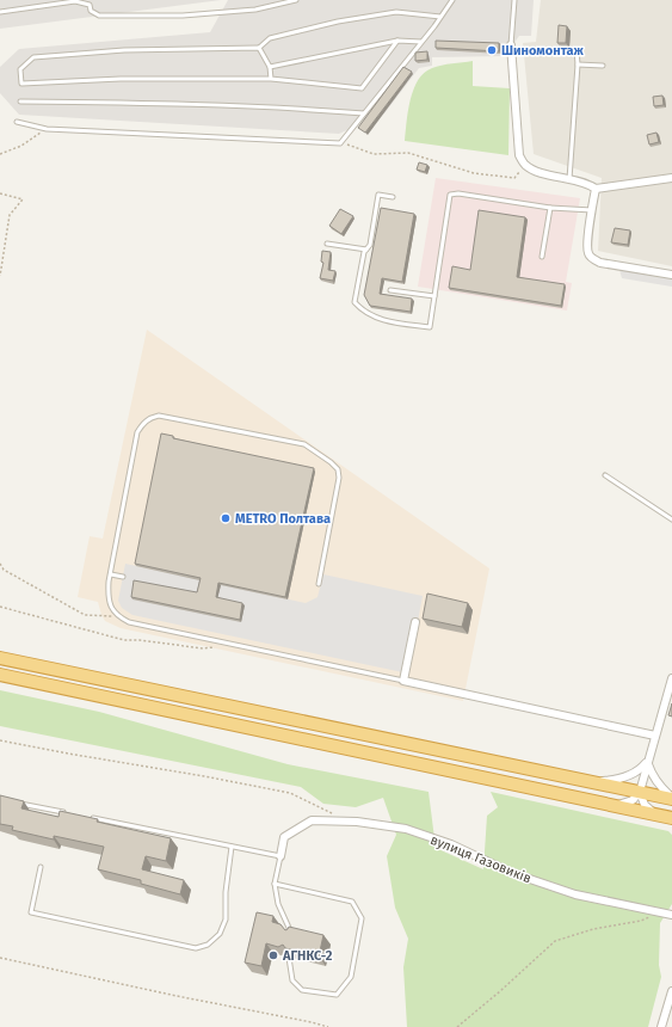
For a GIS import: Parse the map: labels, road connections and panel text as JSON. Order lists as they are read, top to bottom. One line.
{"streets":{"street":["вулиця Газовиків"]},"places":["Шиномонтаж","METRO Полтава","АГНКС-2"]}
